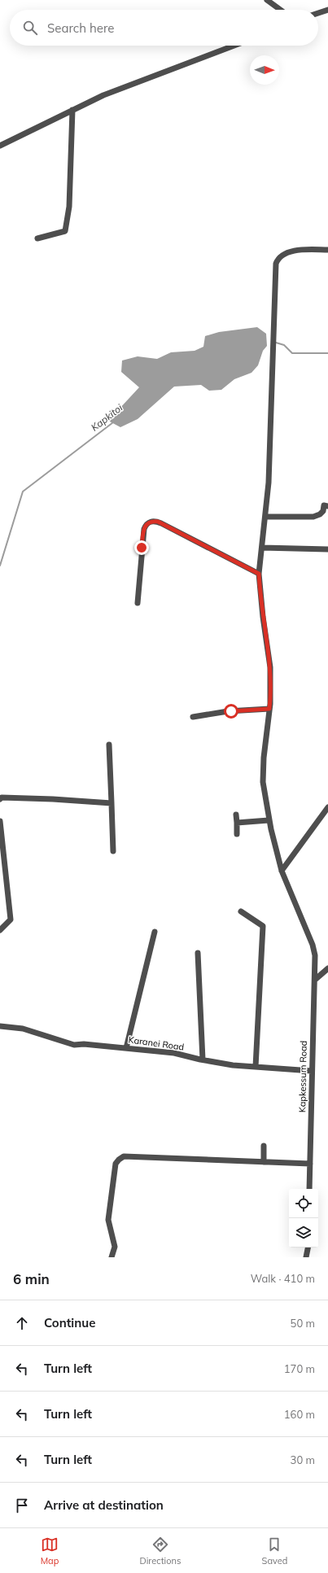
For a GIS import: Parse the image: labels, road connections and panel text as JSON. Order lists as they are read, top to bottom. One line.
{"streets":{"street":["Karanei Road","Kapkessum Road"]},"crossings":[["Karanei Road","Kapkessum Road"]],"water":["Kapkitoi"],"north":"right","page":{"search":"Search here","heading":["6 min","Walk · 410 m"],"list":[["Continue","50 m"],["Turn left","170 m"],["Turn left","160 m"],["Turn left","30 m"],"Arrive at destination"],"nav":["Map","Directions","Saved"]}}
